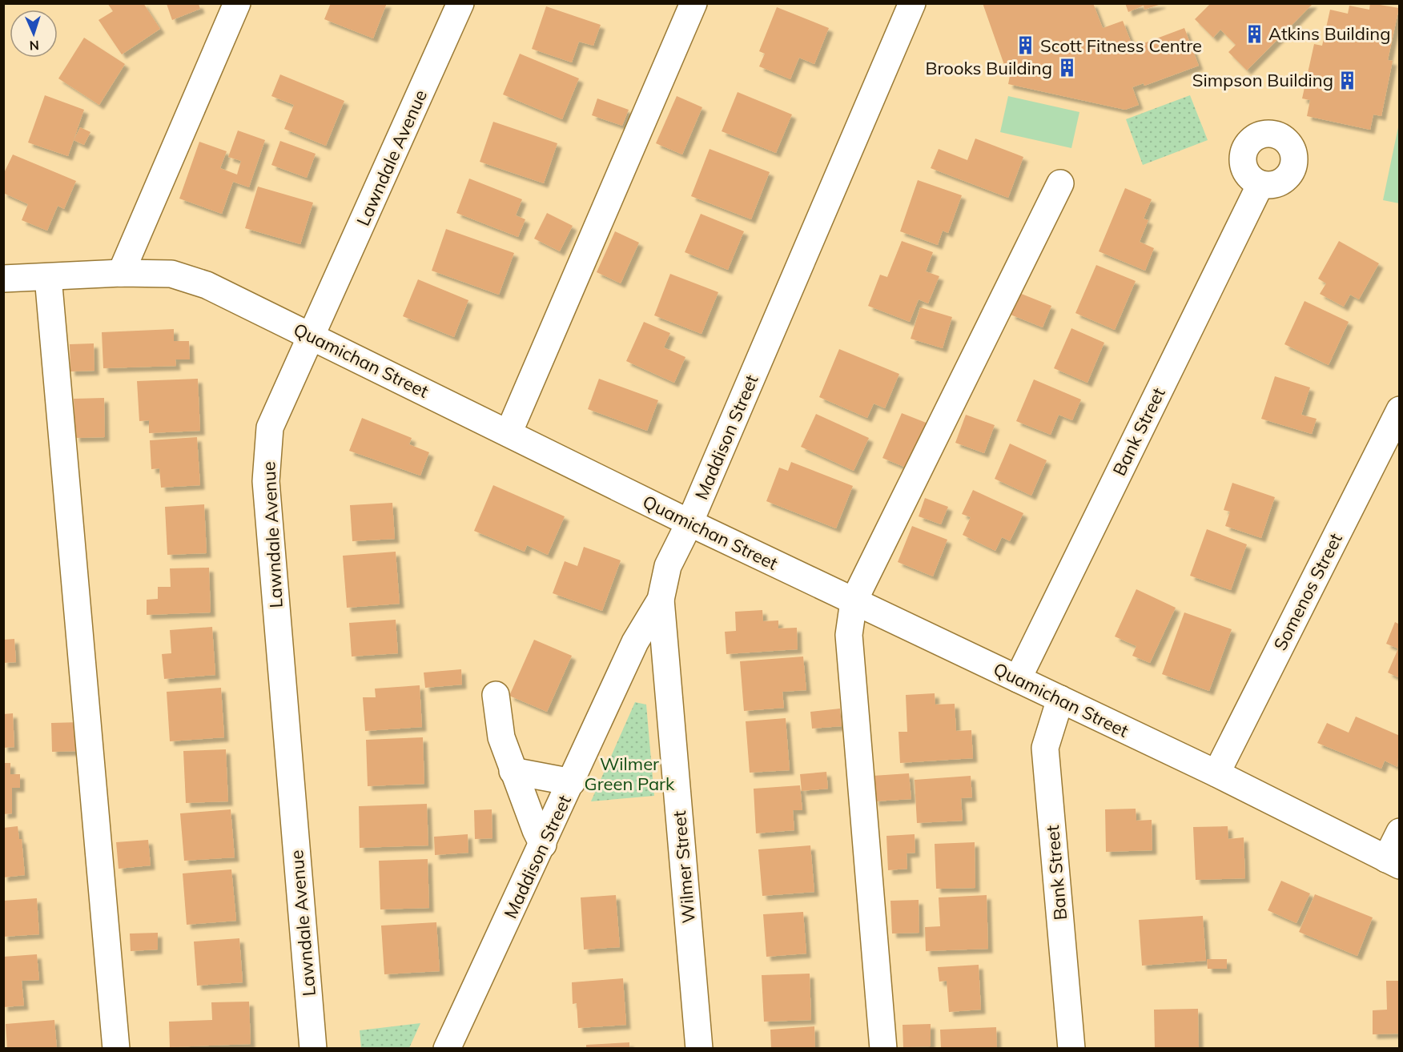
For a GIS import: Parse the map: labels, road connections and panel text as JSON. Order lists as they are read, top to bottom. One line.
{"streets":{"street":["Lawndale Avenue","Quamichan Street","Bank Street","Maddison Street","Somenos Street","Wilmer Street"]},"crossings":[["Lawndale Avenue","Quamichan Street"],["Quamichan Street","Bank Street"],["Quamichan Street","Maddison Street"],["Quamichan Street","Somenos Street"],["Maddison Street","Wilmer Street"]],"parks":["Wilmer Green Park"],"places":{"building":["Atkins Building","Scott Fitness Centre","Brooks Building","Simpson Building"]},"north":"bottom"}
